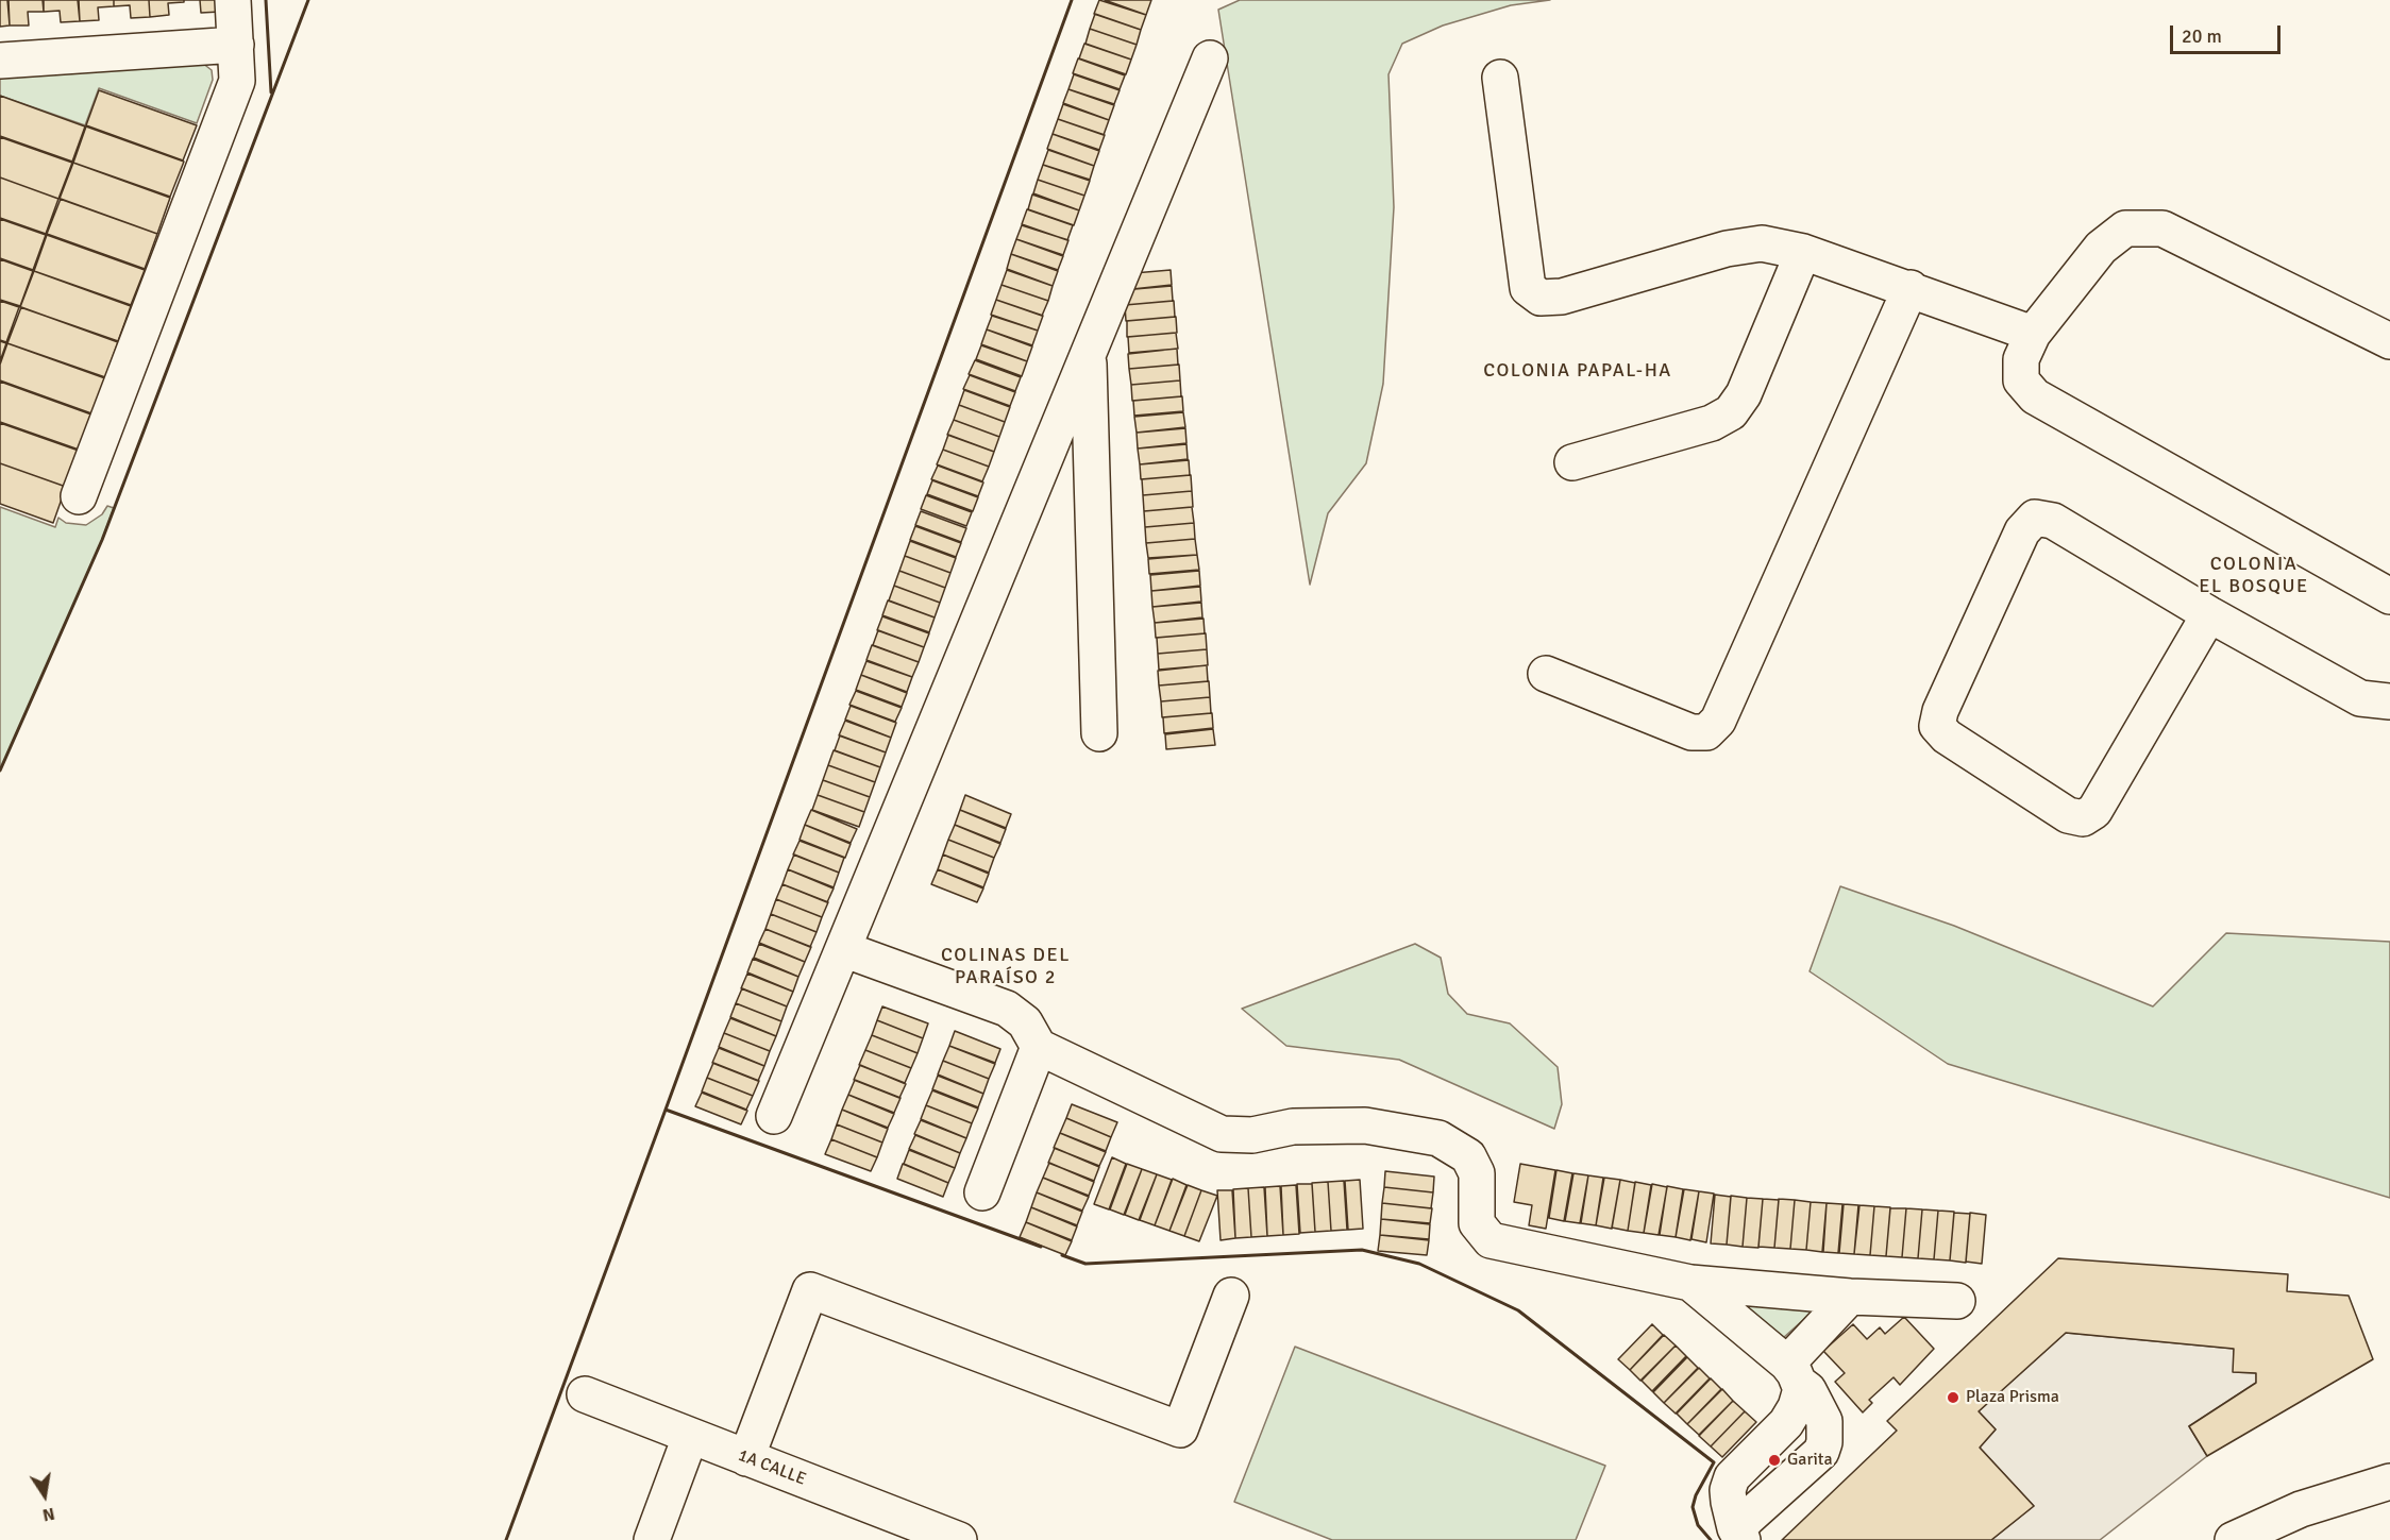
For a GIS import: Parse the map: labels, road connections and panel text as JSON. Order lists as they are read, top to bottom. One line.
{"streets":{"street":["1A CALLE"]},"districts":["COLONIA PAPAL-HA","COLONIA EL BOSQUE","COLINAS DEL PARAÍSO 2"],"places":["Plaza Prisma","Garita"],"scale_bar":"20 m","north":"bottom"}
